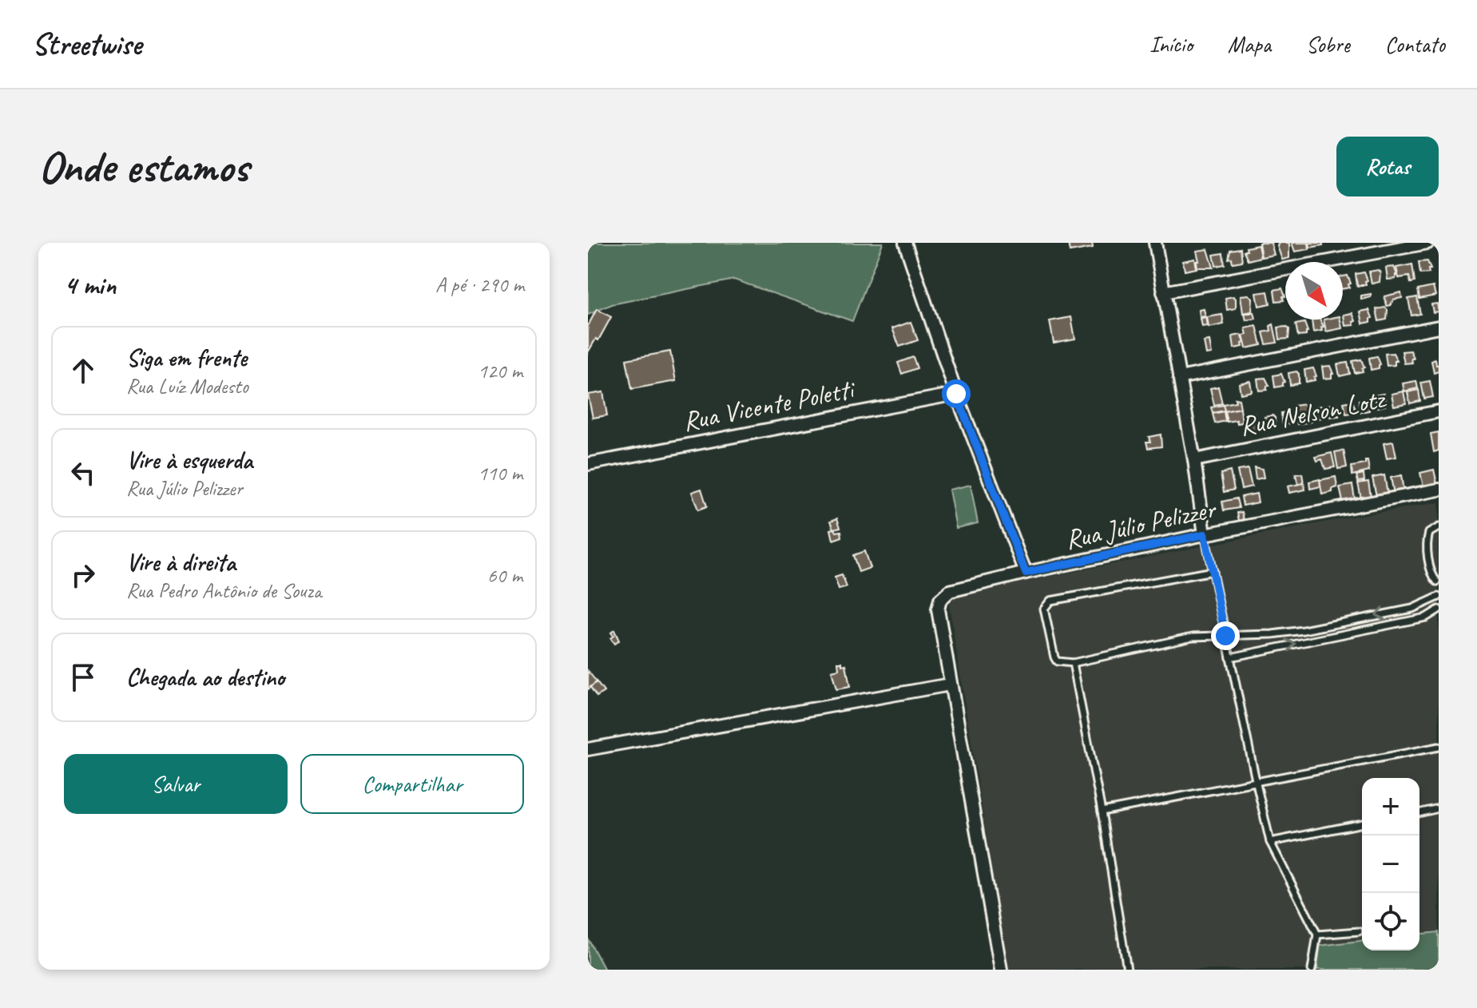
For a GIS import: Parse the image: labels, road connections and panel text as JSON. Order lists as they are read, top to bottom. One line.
{"streets":{"street":["Rua Vicente Poletti","Rua Nelson Lotz","Rua Júlio Pelizzer"]},"north":"bottom right","page":{"header":"Streetwise","nav":["Início","Mapa","Sobre","Contato"],"buttons":["Rotas",["Salvar","Compartilhar"]],"title":"Onde estamos","heading":["4 min","A pé · 290 m"],"list":[["Siga em frente","Rua Luíz Modesto","120 m"],["Vire à esquerda","Rua Júlio Pelizzer","110 m"],["Vire à direita","Rua Pedro Antônio de Souza","60 m"],"Chegada ao destino"],"map_buttons":["+","−"]}}
